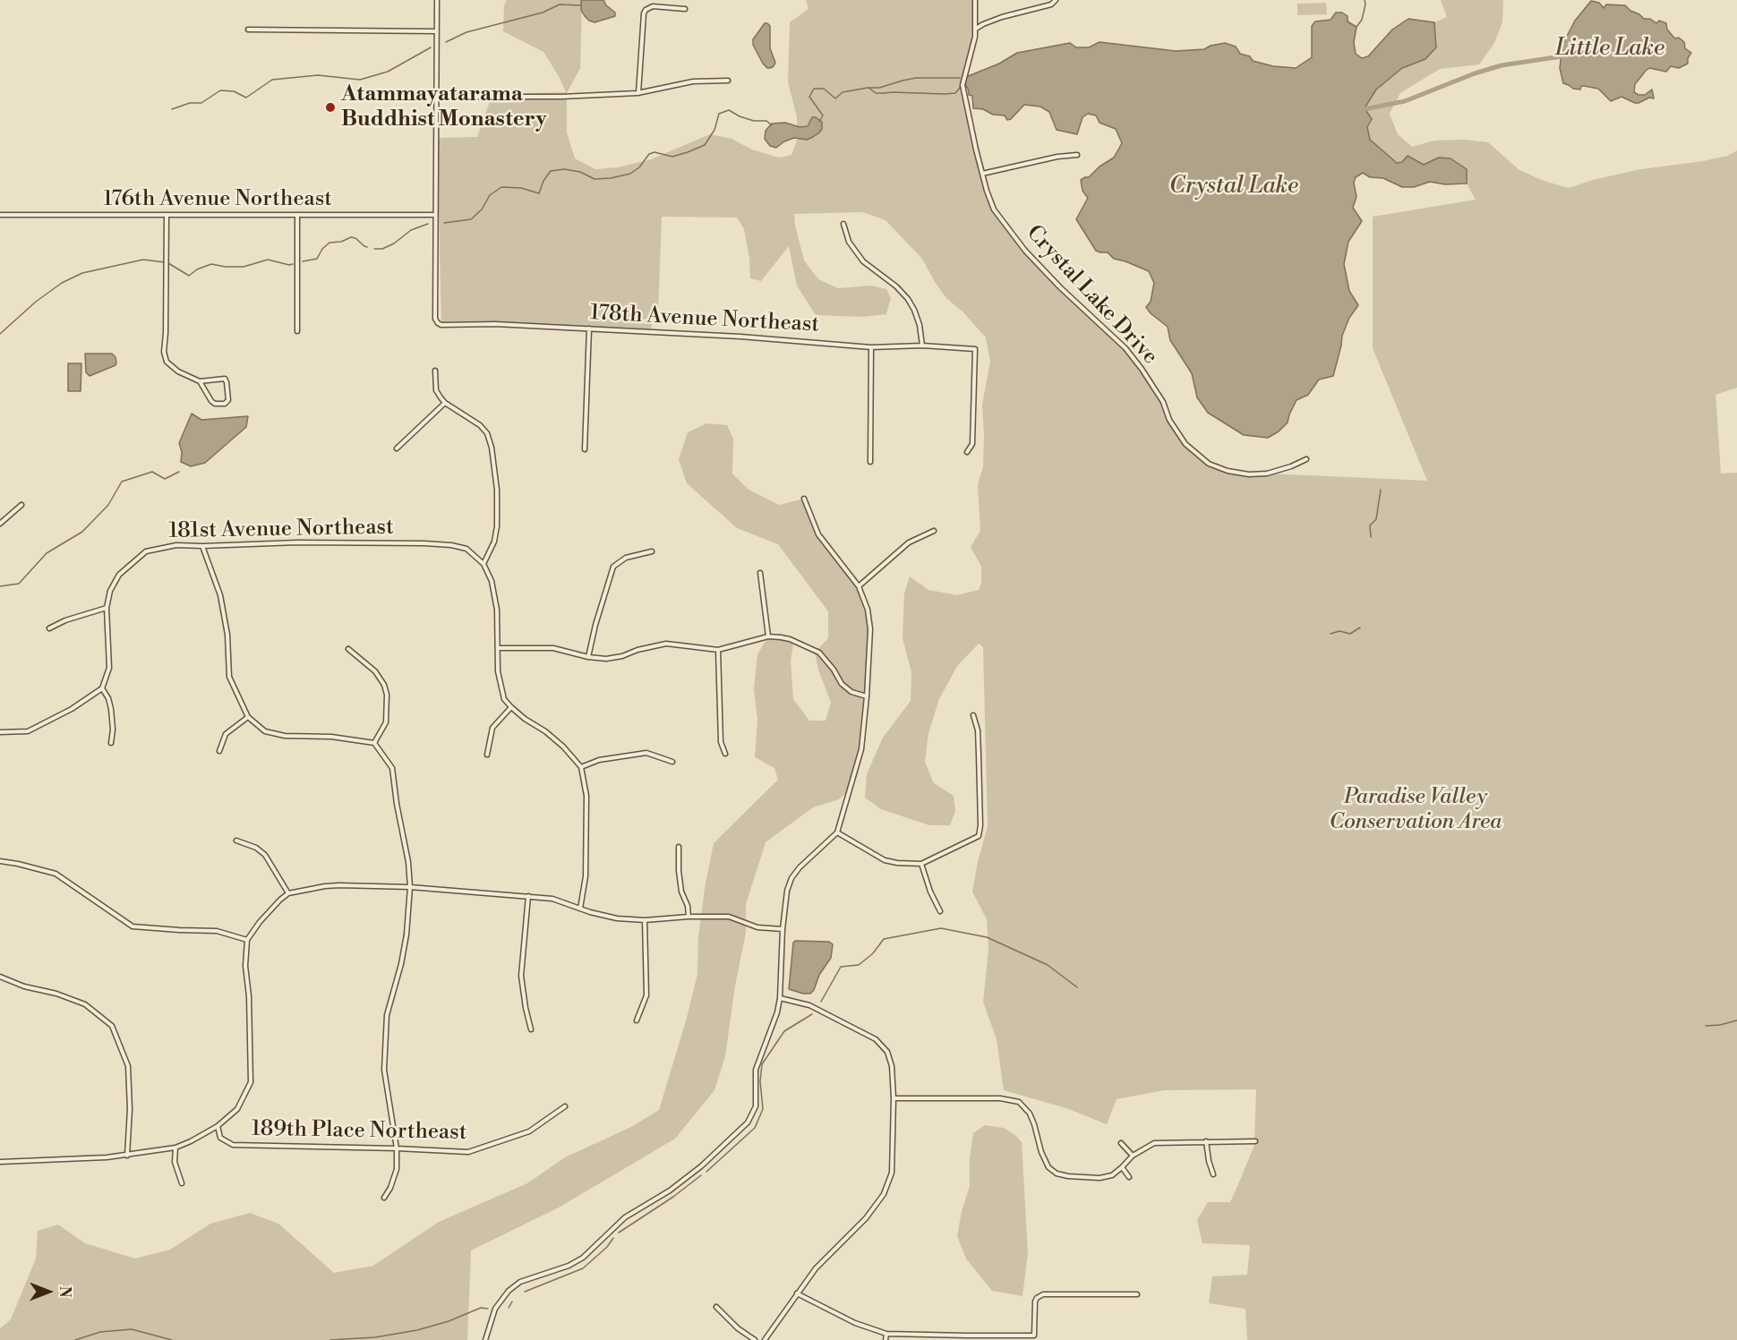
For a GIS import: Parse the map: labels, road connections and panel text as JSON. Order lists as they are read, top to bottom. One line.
{"streets":{"street":["176th Avenue Northeast","Crystal Lake Drive","178th Avenue Northeast","181st Avenue Northeast","189th Place Northeast"]},"crossings":[["176th Avenue Northeast","178th Avenue Northeast"]],"water":["Little Lake","Crystal Lake"],"parks":["Paradise Valley Conservation Area"],"places":["Atammayatarama Buddhist Monastery"],"north":"right"}
